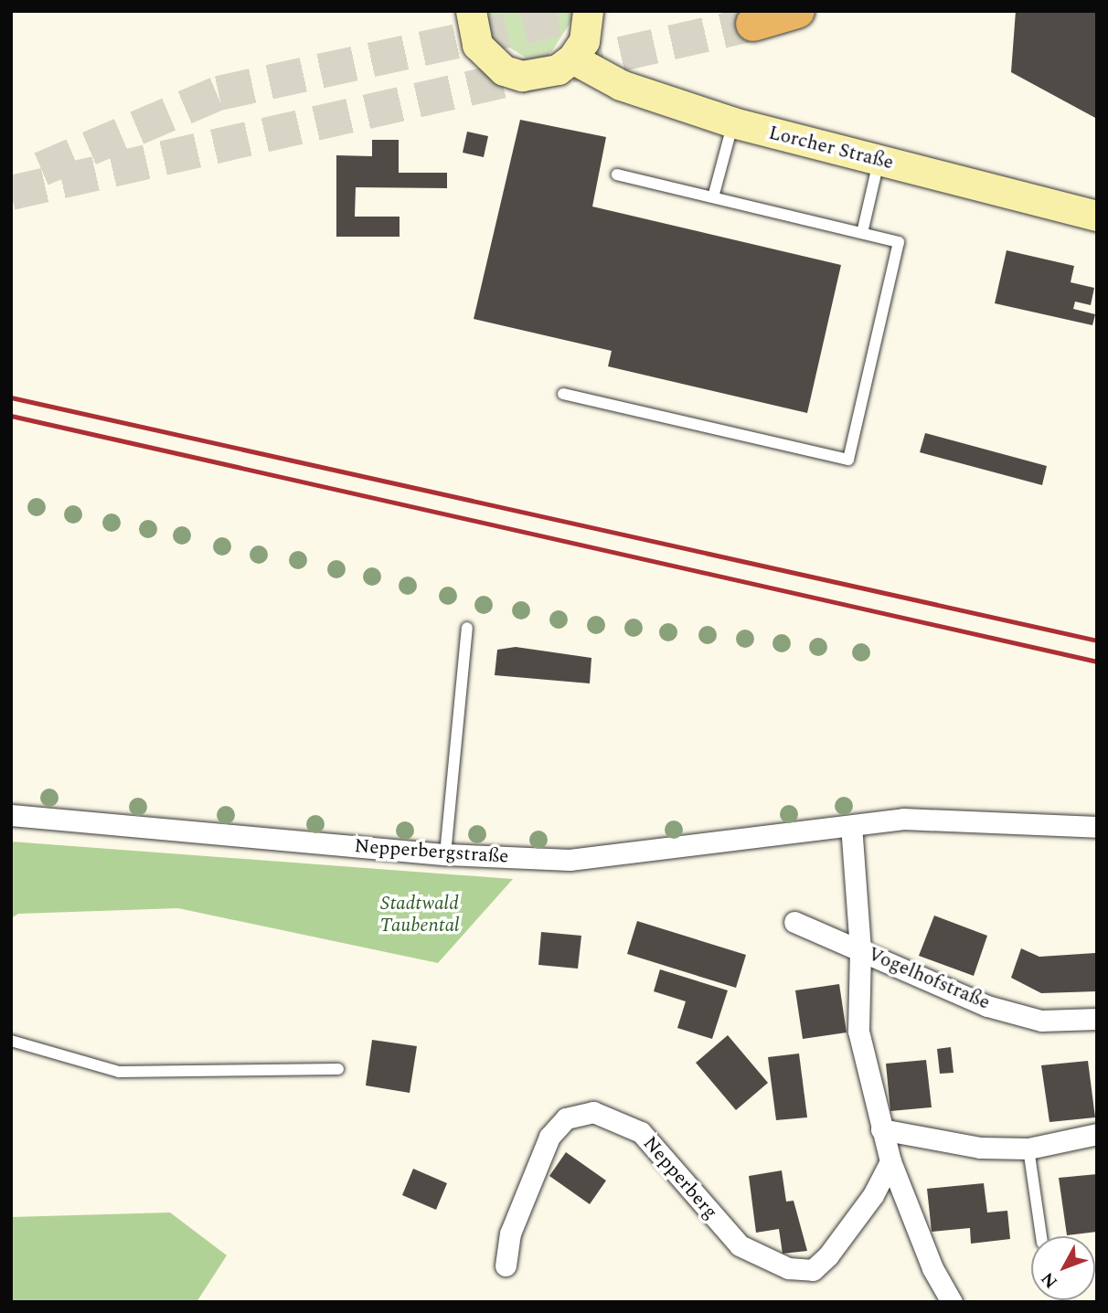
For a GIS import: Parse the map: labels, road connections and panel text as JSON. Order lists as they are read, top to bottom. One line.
{"streets":{"main road":["Lorcher Straße"],"street":["Nepperbergstraße","Vogelhofstraße","Nepperberg"]},"crossings":[["Nepperbergstraße","Vogelhofstraße"]],"parks":["Stadtwald Taubental"],"north":"bottom left"}
